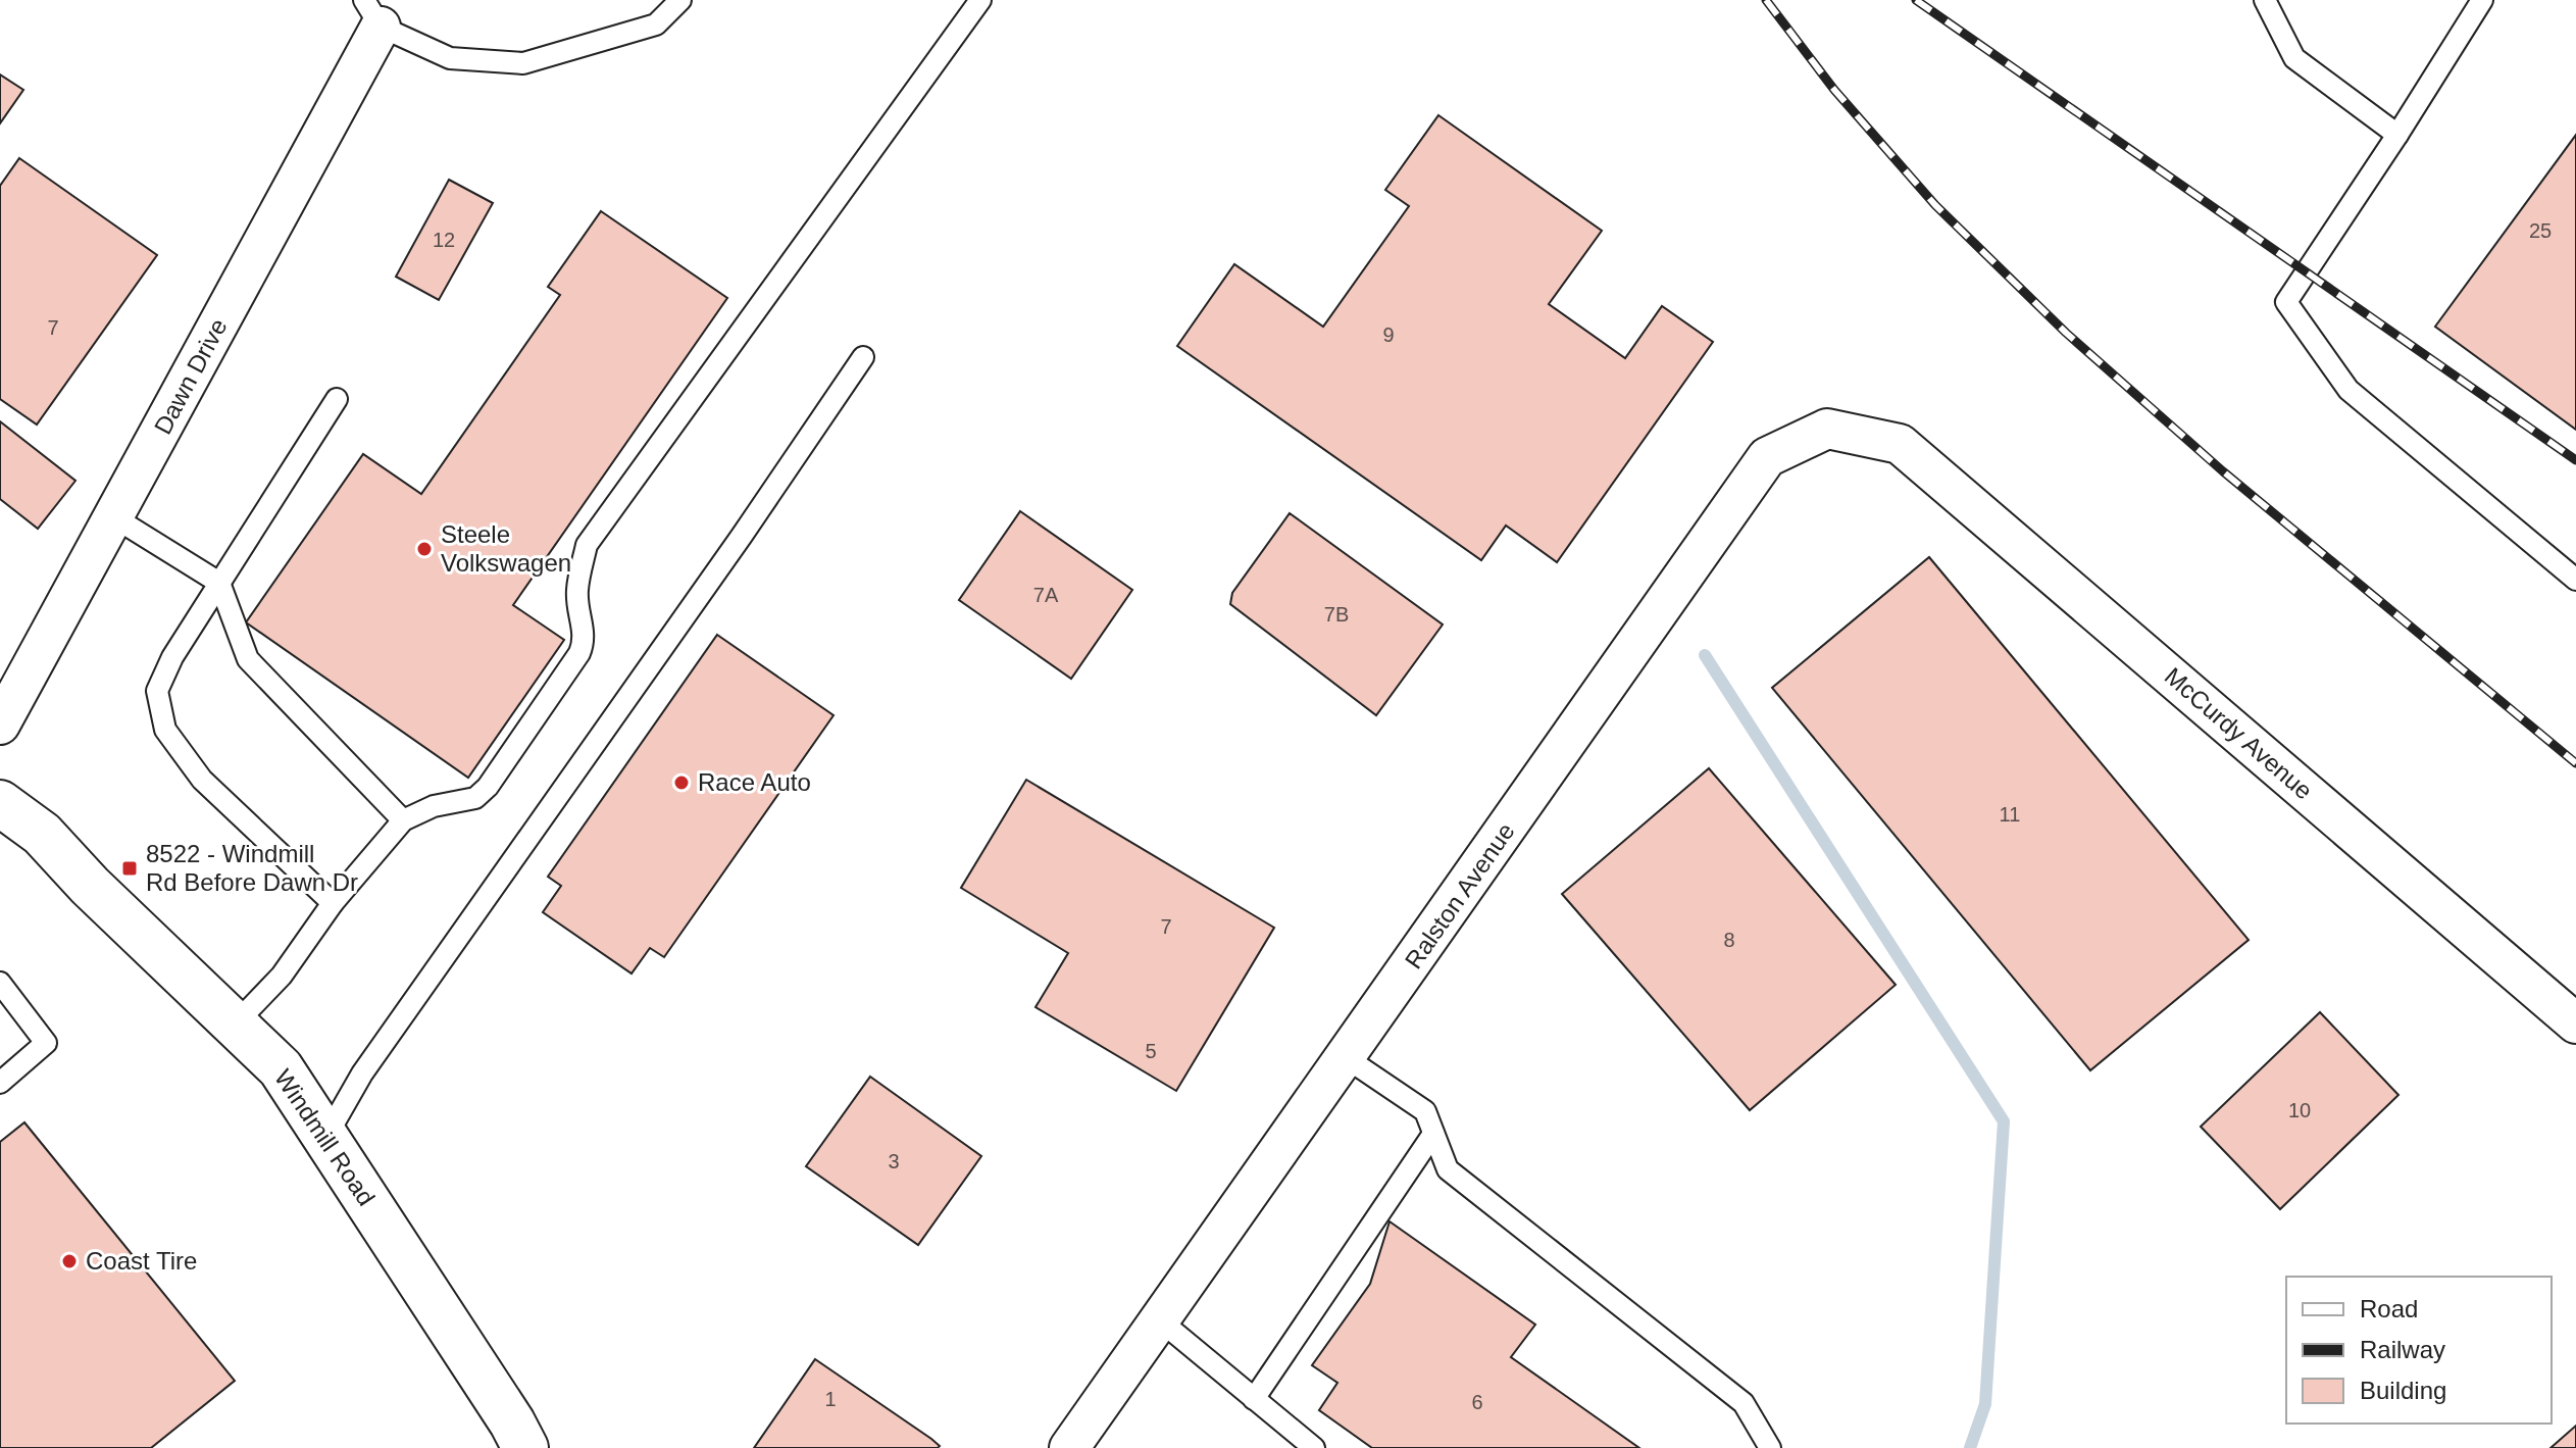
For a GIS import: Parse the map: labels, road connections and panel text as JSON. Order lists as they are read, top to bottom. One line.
{"streets":{"main road":["Windmill Road"],"street":["Dawn Drive","McCurdy Avenue","Ralston Avenue"]},"crossings":[["McCurdy Avenue","Ralston Avenue"]],"places":{"other":["Steele Volkswagen","Race Auto","Coast Tire"],"transit":["8522 - Windmill Rd Before Dawn Dr"]},"house_numbers":["25","12","7","9","7A","7B","11","7","8","5","10","3","1","6"],"legend":["Road","Railway","Building"]}
